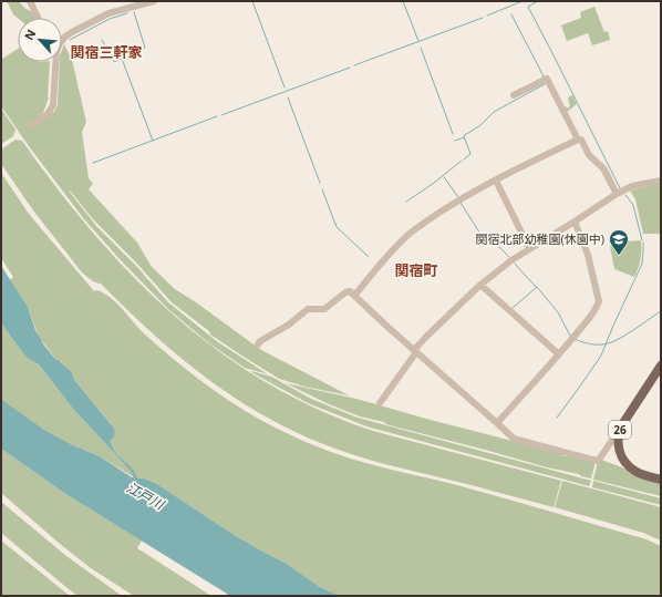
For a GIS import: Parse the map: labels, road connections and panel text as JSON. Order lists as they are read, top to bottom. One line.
{"streets":{"main road":["26"]},"districts":["関宿三軒家","関宿町"],"water":["江戸川"],"places":{"school or university":["関宿北部幼稚園(休園中)"]},"north":"top left"}
